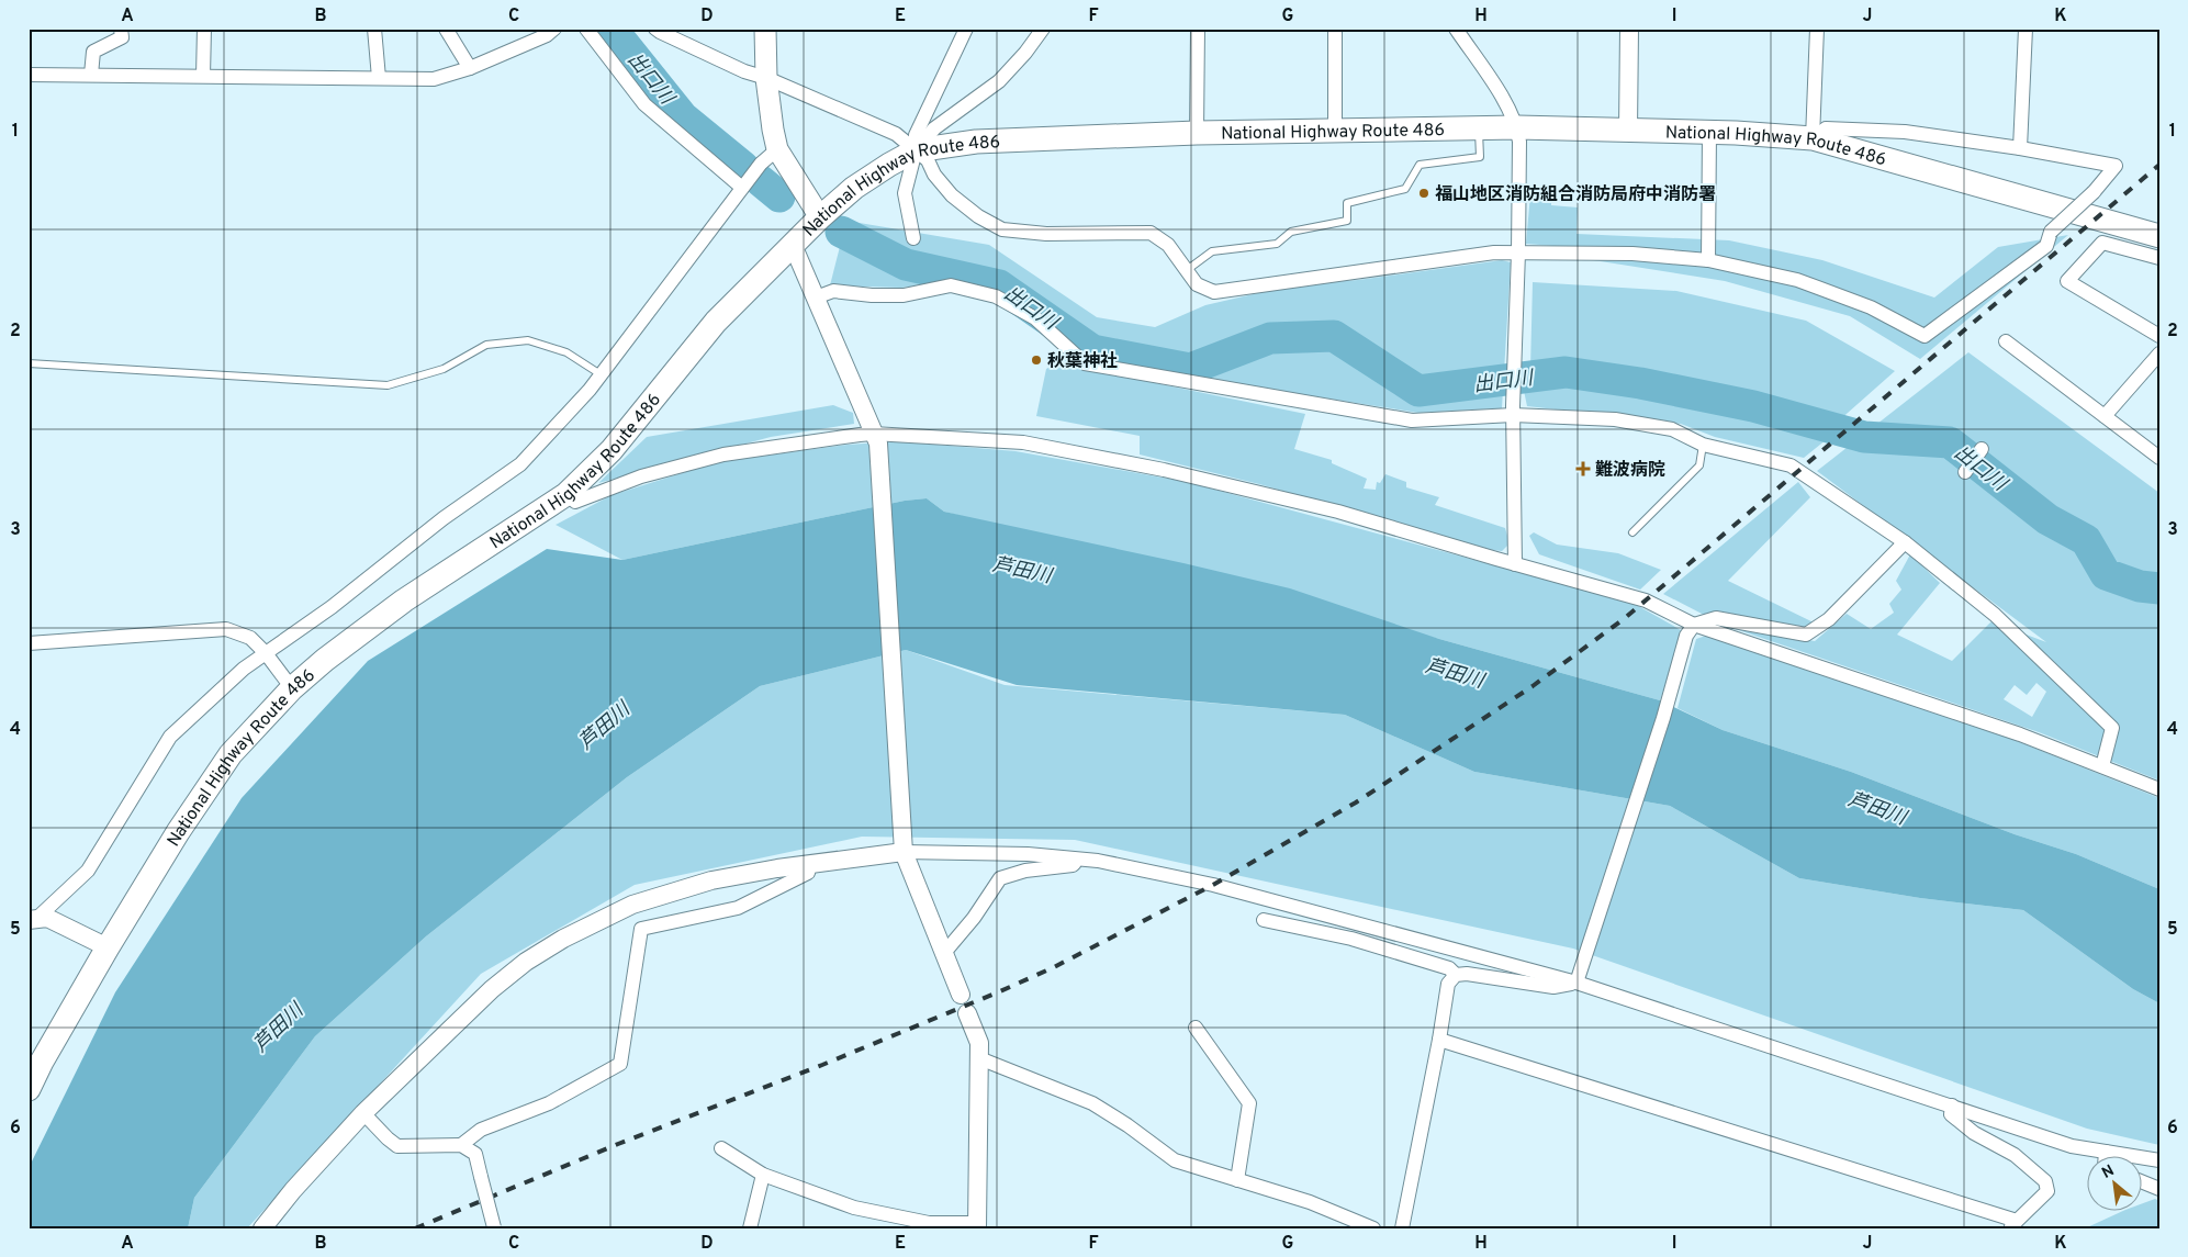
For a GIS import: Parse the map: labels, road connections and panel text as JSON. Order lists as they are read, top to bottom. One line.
{"streets":{"highway":["National Highway Route 486"]},"water":["出口川","芦田川"],"places":{"other":["福山地区消防組合消防局府中消防署","秋葉神社"],"health":["難波病院"]},"north":"top left","grid":{"columns":["A","B","C","D","E","F","G","H","I","J","K"],"rows":["1","2","3","4","5","6"]}}
